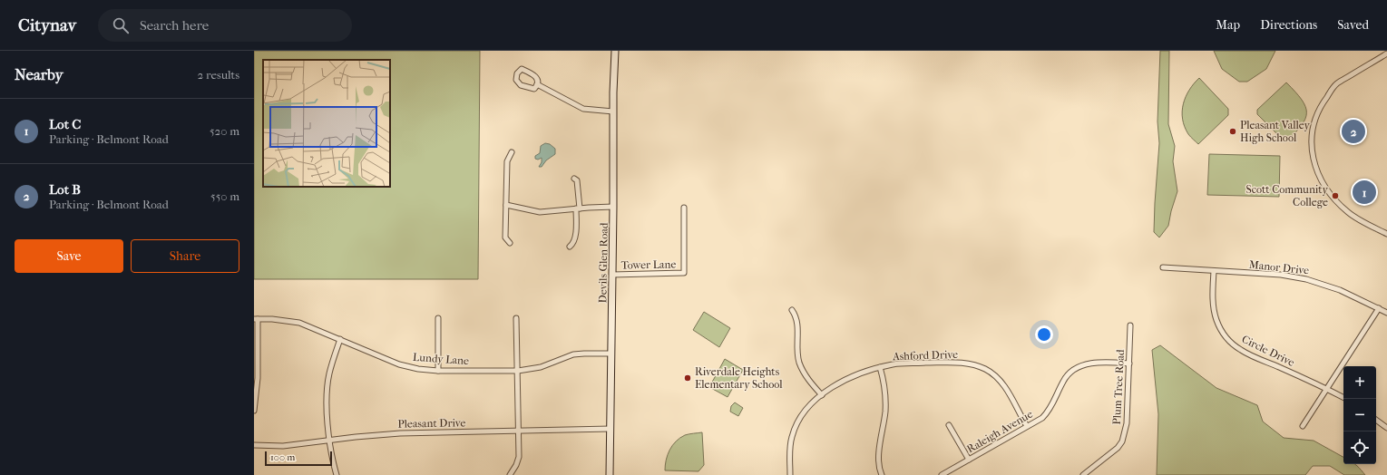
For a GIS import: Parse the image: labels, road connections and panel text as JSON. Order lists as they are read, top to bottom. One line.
{"streets":{"main road":["Devils Glen Road"],"street":["Tower Lane","Manor Drive","Circle Drive","Ashford Drive","Lundy Lane","Plum Tree Road","Pleasant Drive","Raleigh Avenue"]},"crossings":[["Devils Glen Road","Tower Lane"],["Devils Glen Road","Lundy Lane"],["Devils Glen Road","Pleasant Drive"],["Manor Drive","Circle Drive"],["Ashford Drive","Raleigh Avenue"],["Plum Tree Road","Raleigh Avenue"]],"places":["Pleasant Valley High School","Scott Community College","Riverdale Heights Elementary School"],"scale_bar":"100 m","page":{"header":"Citynav","search":"Search here","nav":["Map","Directions","Saved"],"heading":["Nearby","2 results"],"list":[{"mark":"1","name":"Lot C","note":"Parking · Belmont Road","value":"520 m"},{"mark":"2","name":"Lot B","note":"Parking · Belmont Road","value":"550 m"}],"pins":["2","1"],"buttons":["Save","Share"],"map_buttons":["+","−"],"scale":"100 m"}}
